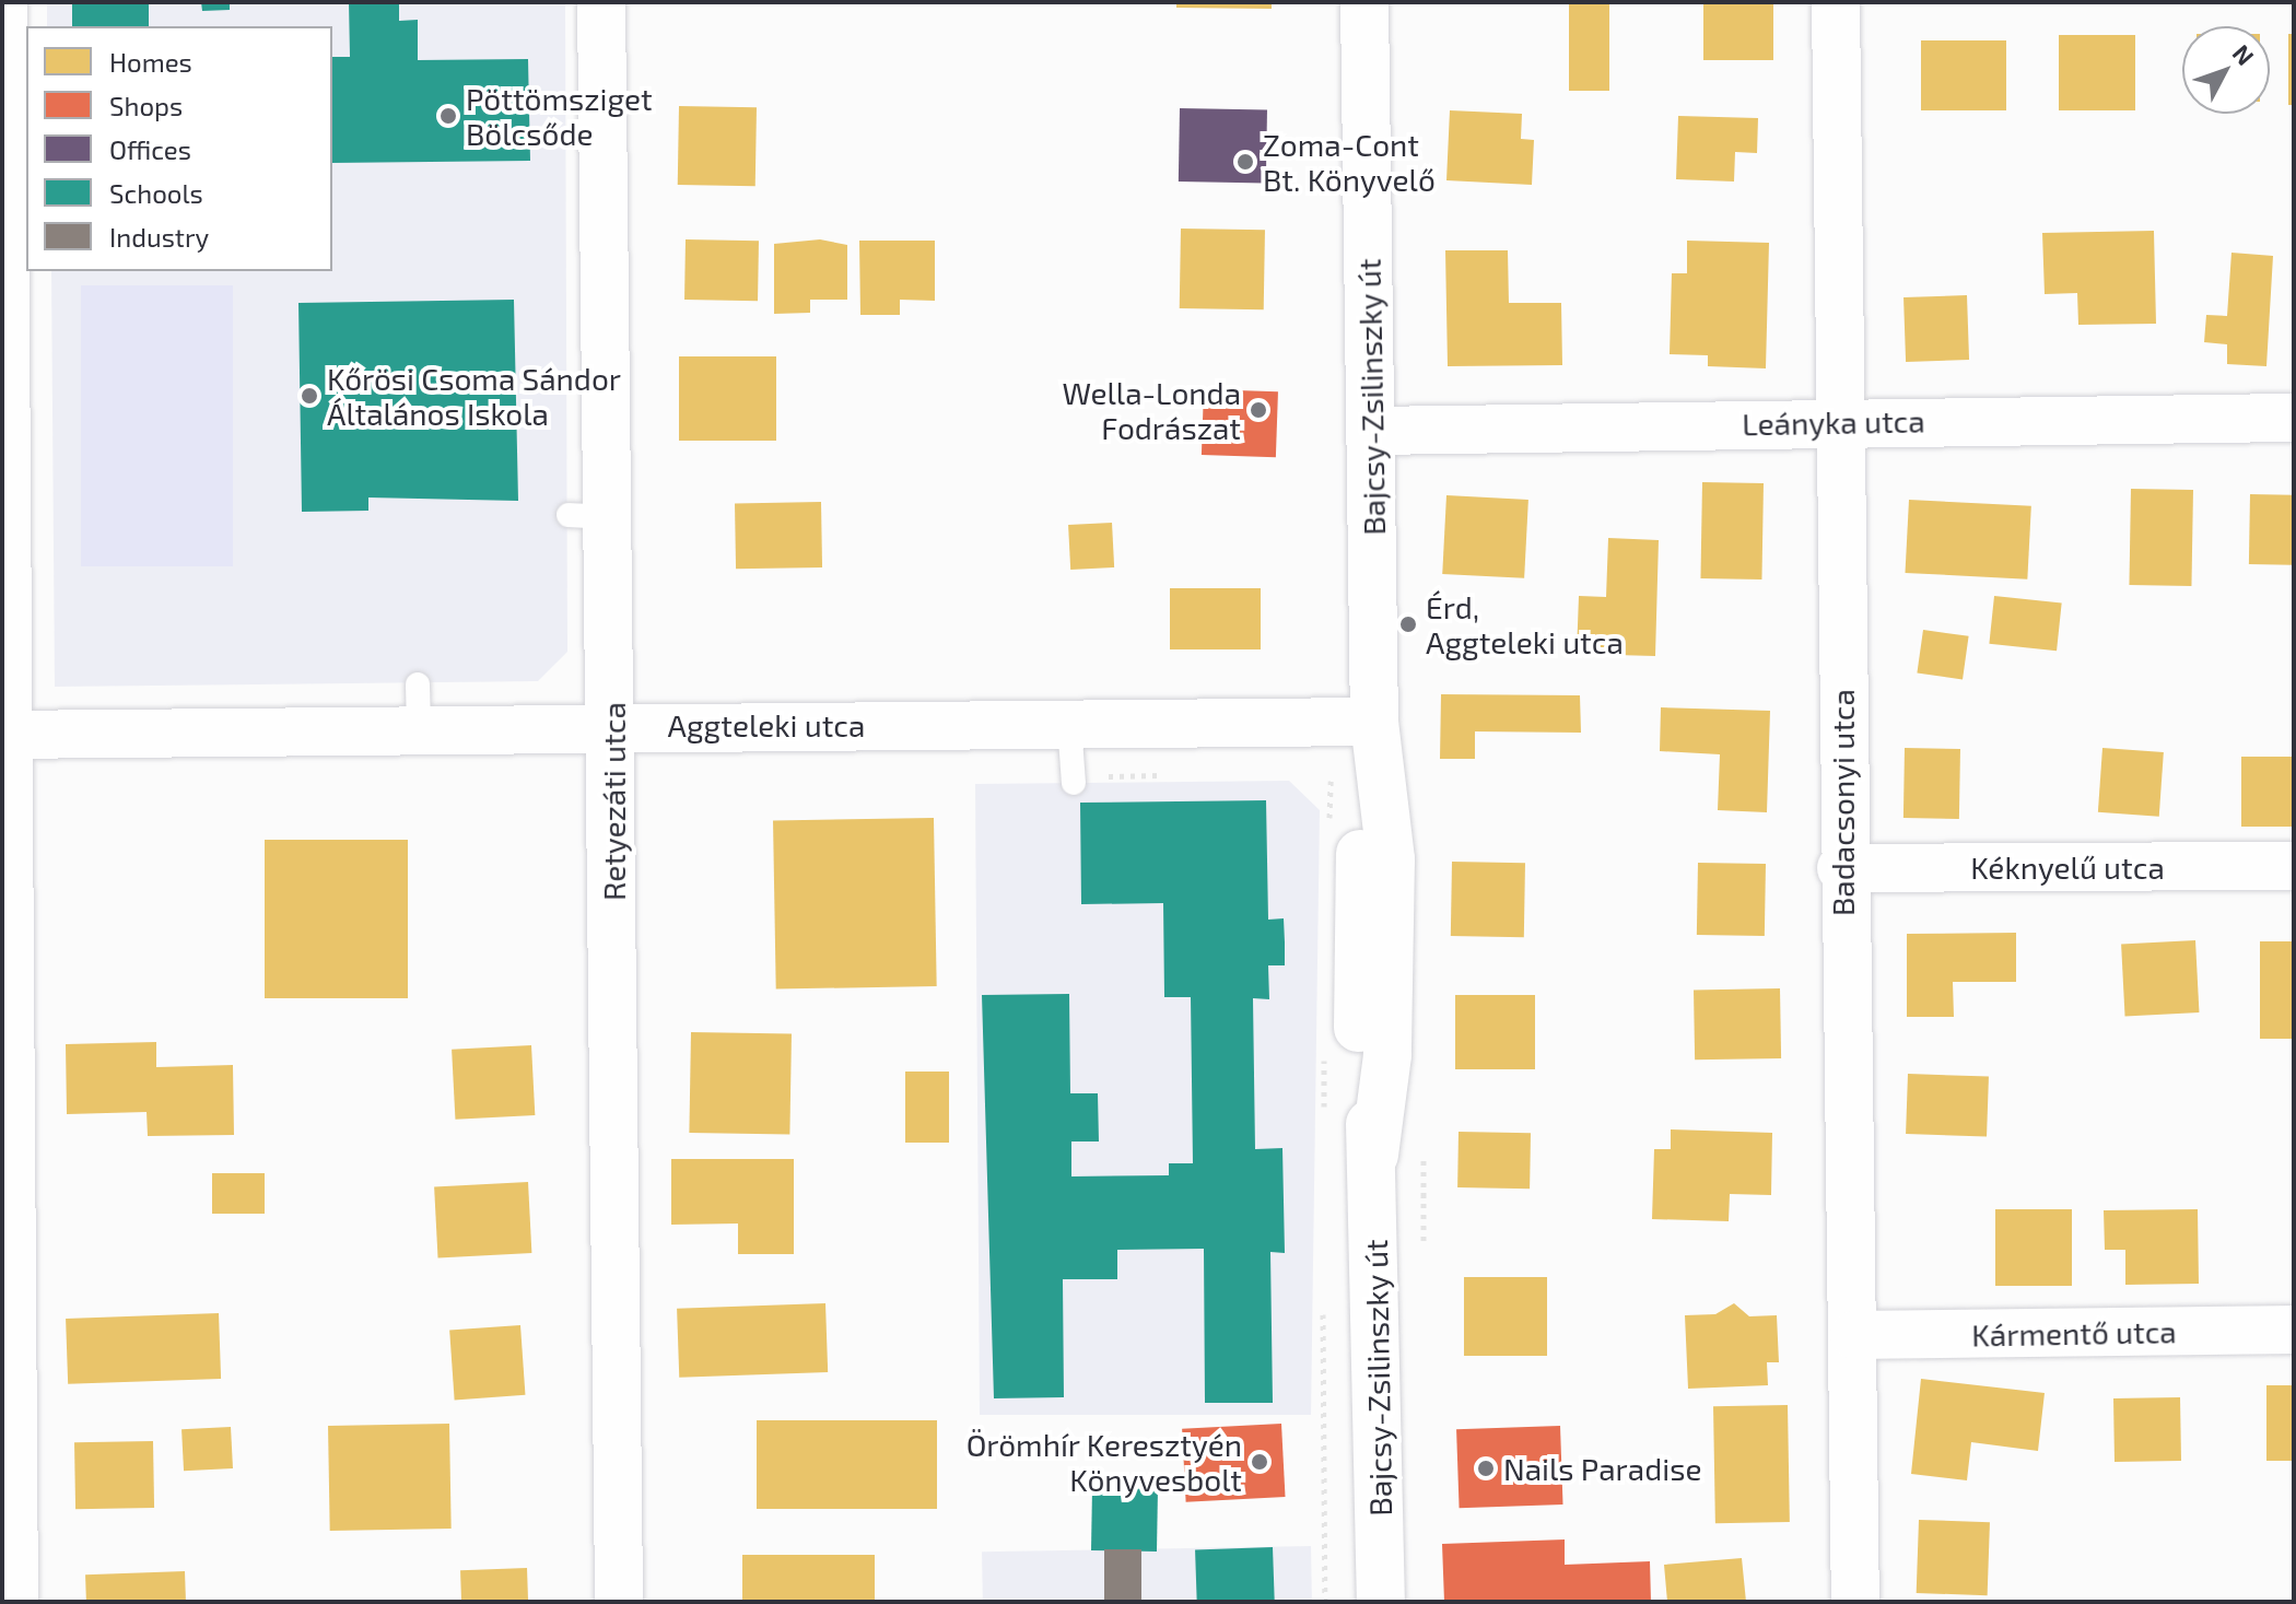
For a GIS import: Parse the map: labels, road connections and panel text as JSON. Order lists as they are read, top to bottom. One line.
{"streets":{"street":["Bajcsy-Zsilinszky út","Leányka utca","Aggteleki utca","Retyezáti utca","Badacsonyi utca","Kéknyelű utca","Kármentő utca"]},"crossings":[["Bajcsy-Zsilinszky út","Leányka utca"],["Bajcsy-Zsilinszky út","Aggteleki utca"],["Leányka utca","Badacsonyi utca"],["Aggteleki utca","Retyezáti utca"],["Badacsonyi utca","Kéknyelű utca"],["Badacsonyi utca","Kármentő utca"]],"places":["Pöttömsziget Bölcsőde","Zoma-Cont Bt. Könyvelő","Kőrösi Csoma Sándor Általános Iskola","Wella-Londa Fodrászat","Érd, Aggteleki utca","Örömhír Keresztyén Könyvesbolt","Nails Paradise"],"legend":["Homes","Shops","Offices","Schools","Industry"],"north":"top right"}
